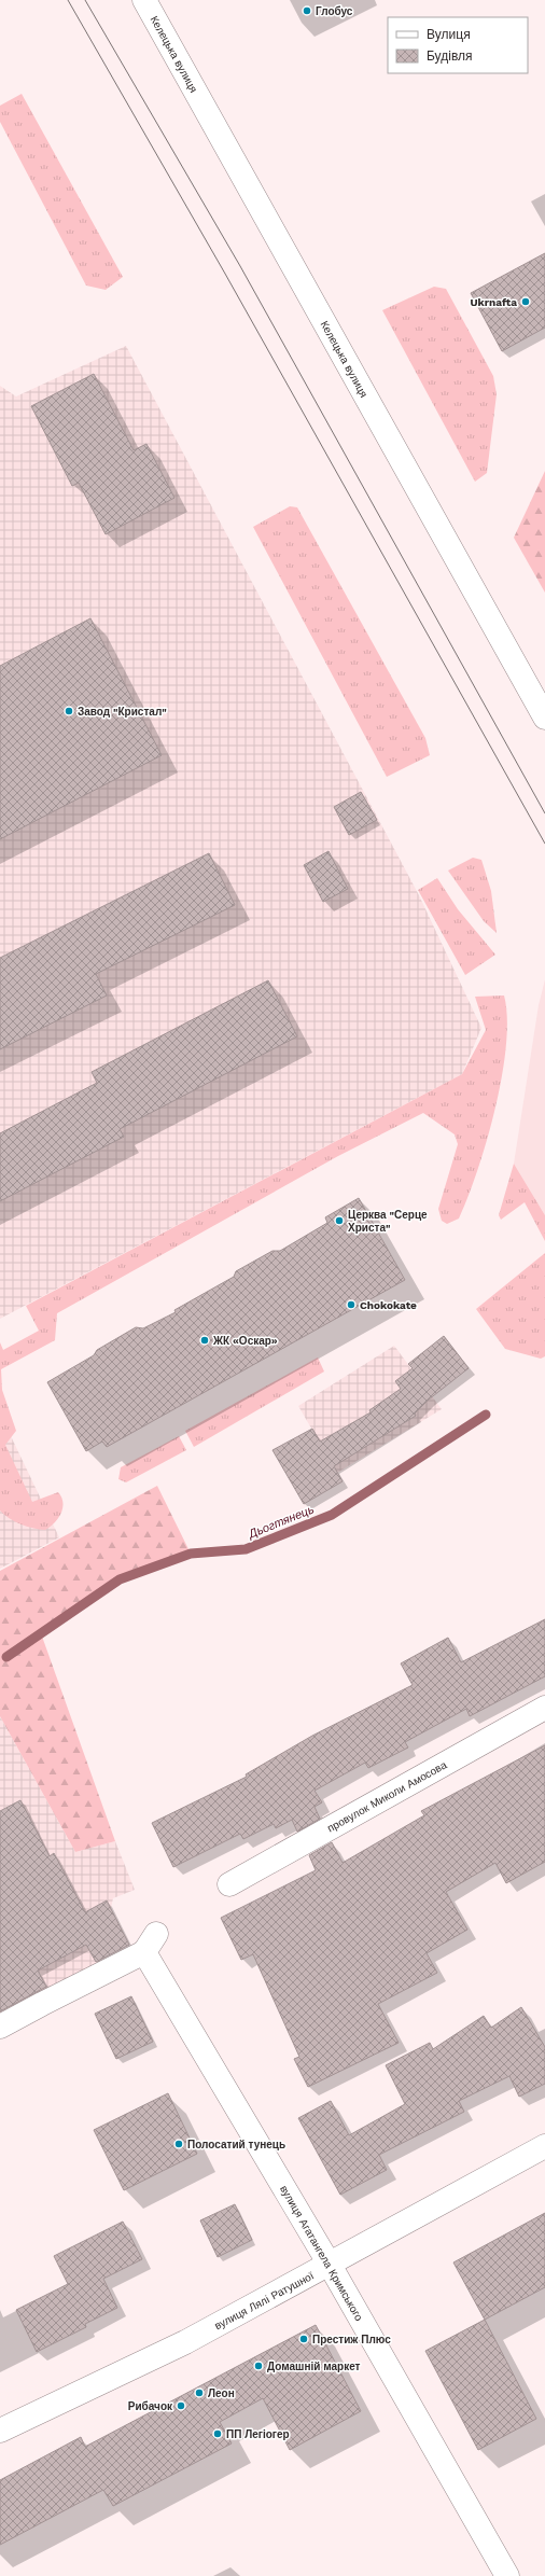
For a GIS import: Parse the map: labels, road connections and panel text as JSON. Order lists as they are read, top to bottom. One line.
{"streets":{"street":["Келецька вулиця","провулок Миколи Амосова","вулиця Агатангела Кримського","вулиця Лялі Ратушної"]},"crossings":[["вулиця Агатангела Кримського","вулиця Лялі Ратушної"]],"water":["Дьогтянець"],"places":["Глобус","Ukrnafta","Завод \"Кристал\"","Церква \"Серце Христа\"","Chokokate","ЖК «Оскар»","Полосатий тунець","Престиж Плюс","Домашній маркет","Леон","Рибачок","ПП Легіогер"],"legend":["Вулиця","Будівля"]}
